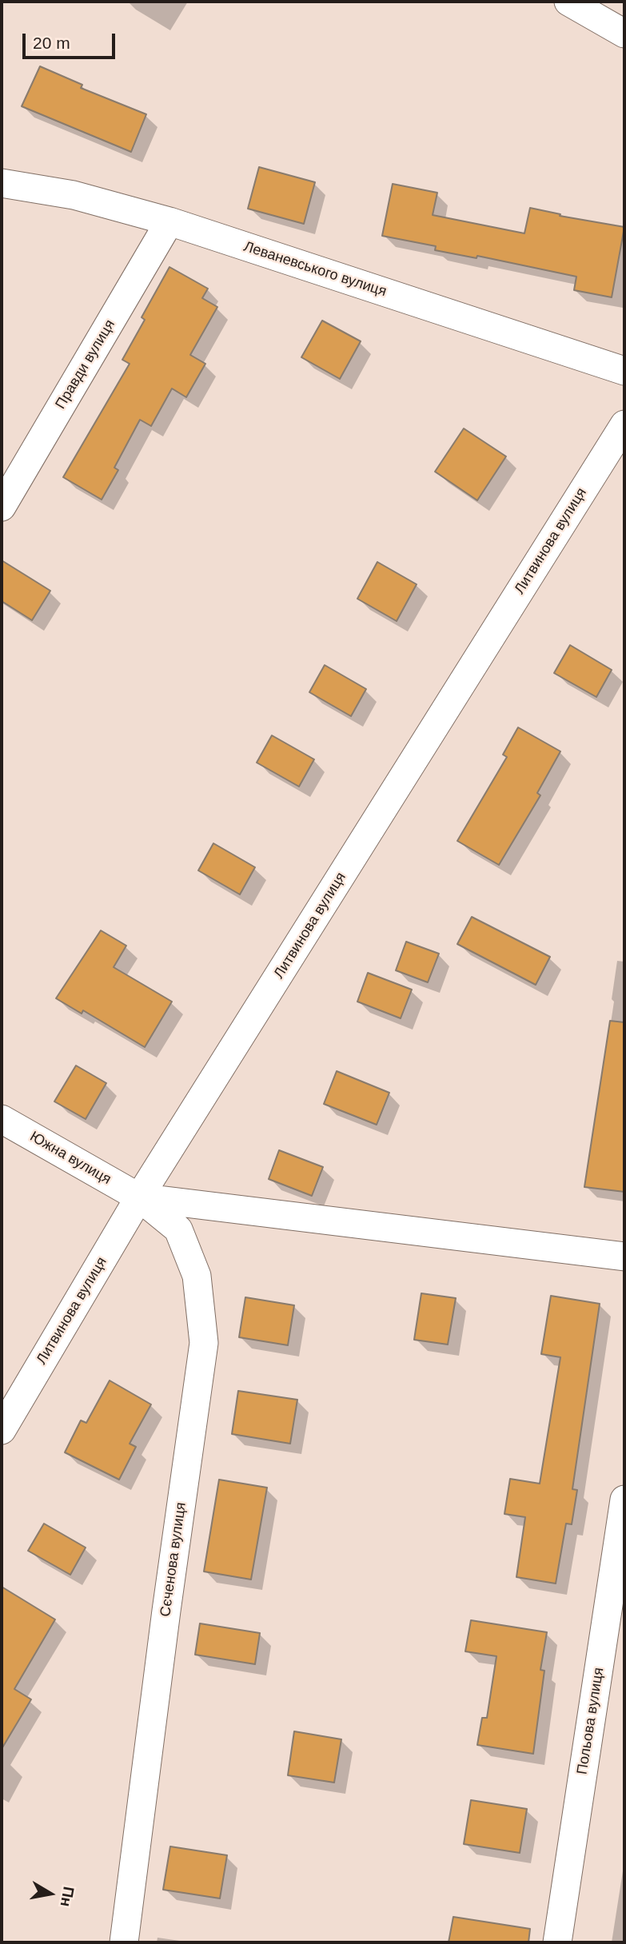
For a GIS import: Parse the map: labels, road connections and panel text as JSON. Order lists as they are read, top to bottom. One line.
{"streets":{"street":["Леваневського вулиця","Правди вулиця","Литвинова вулиця","Южна вулиця","Сєченова вулиця","Польова вулиця"]},"crossings":[["Леваневського вулиця","Правди вулиця"],["Литвинова вулиця","Южна вулиця"],["Литвинова вулиця","Сєченова вулиця"],["Южна вулиця","Сєченова вулиця"]],"scale_bar":"20 m","north":"right"}
